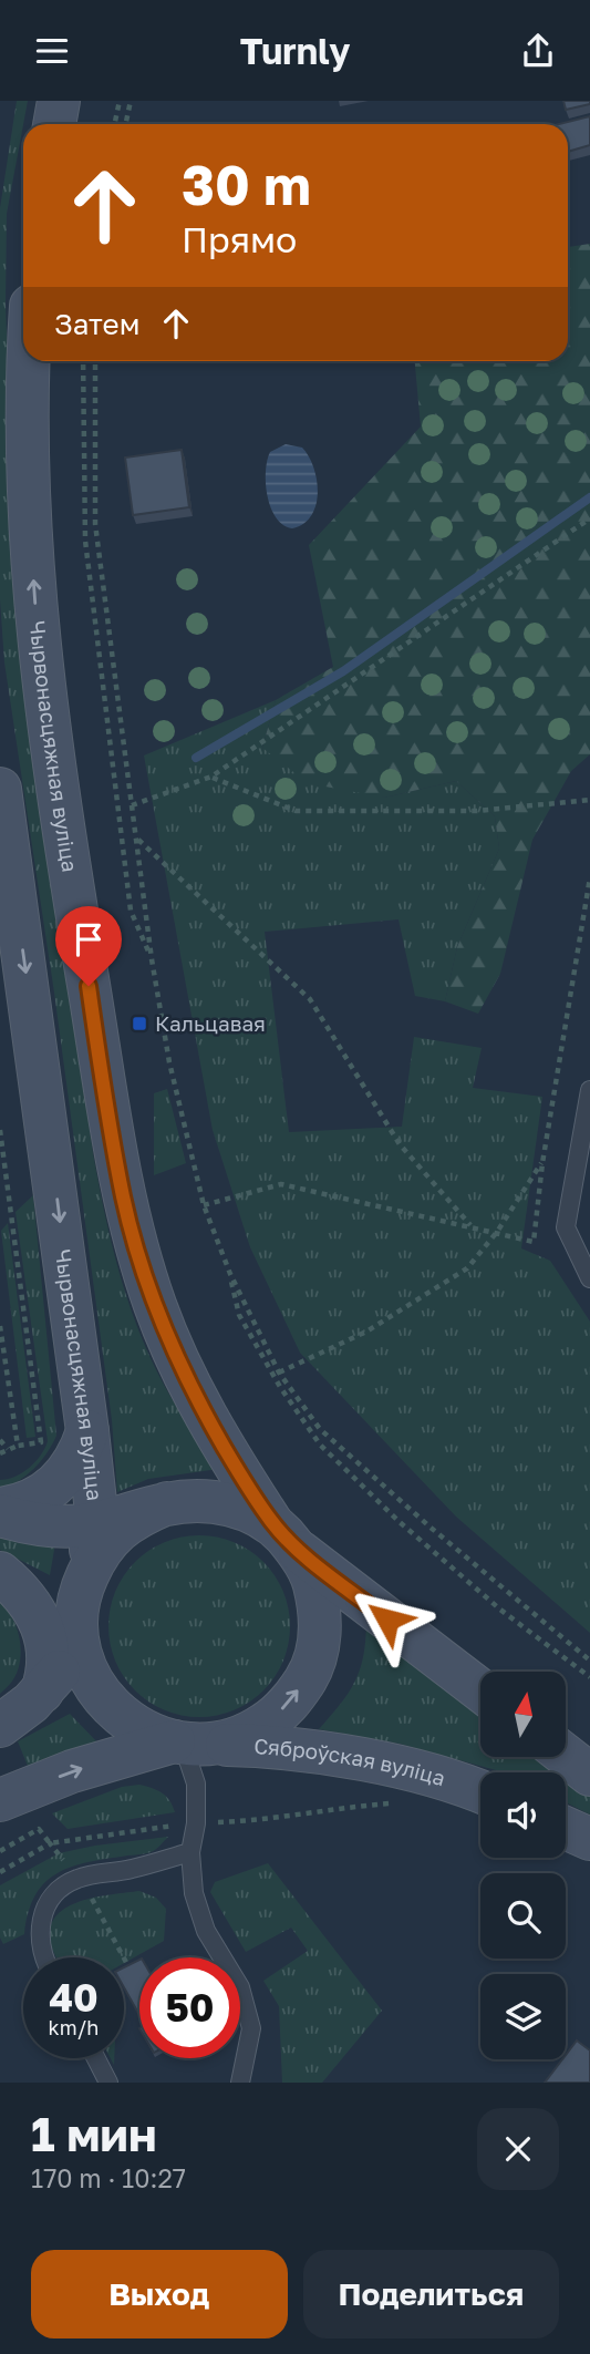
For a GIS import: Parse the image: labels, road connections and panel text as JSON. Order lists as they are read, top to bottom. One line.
{"streets":{"main road":["Чырвонасцяжная вуліца","Сяброўская вуліца"]},"crossings":[["Чырвонасцяжная вуліца","Сяброўская вуліца"]],"places":{"transit":["Кальцавая"]},"north":"top","page":{"header":"Turnly","turn":["30 m","Прямо"],"then":"Затем","speed":"40 km/h","limit":"50","heading":["1 мин","170 m · 10:27"],"buttons":["Выход","Поделиться"]}}
